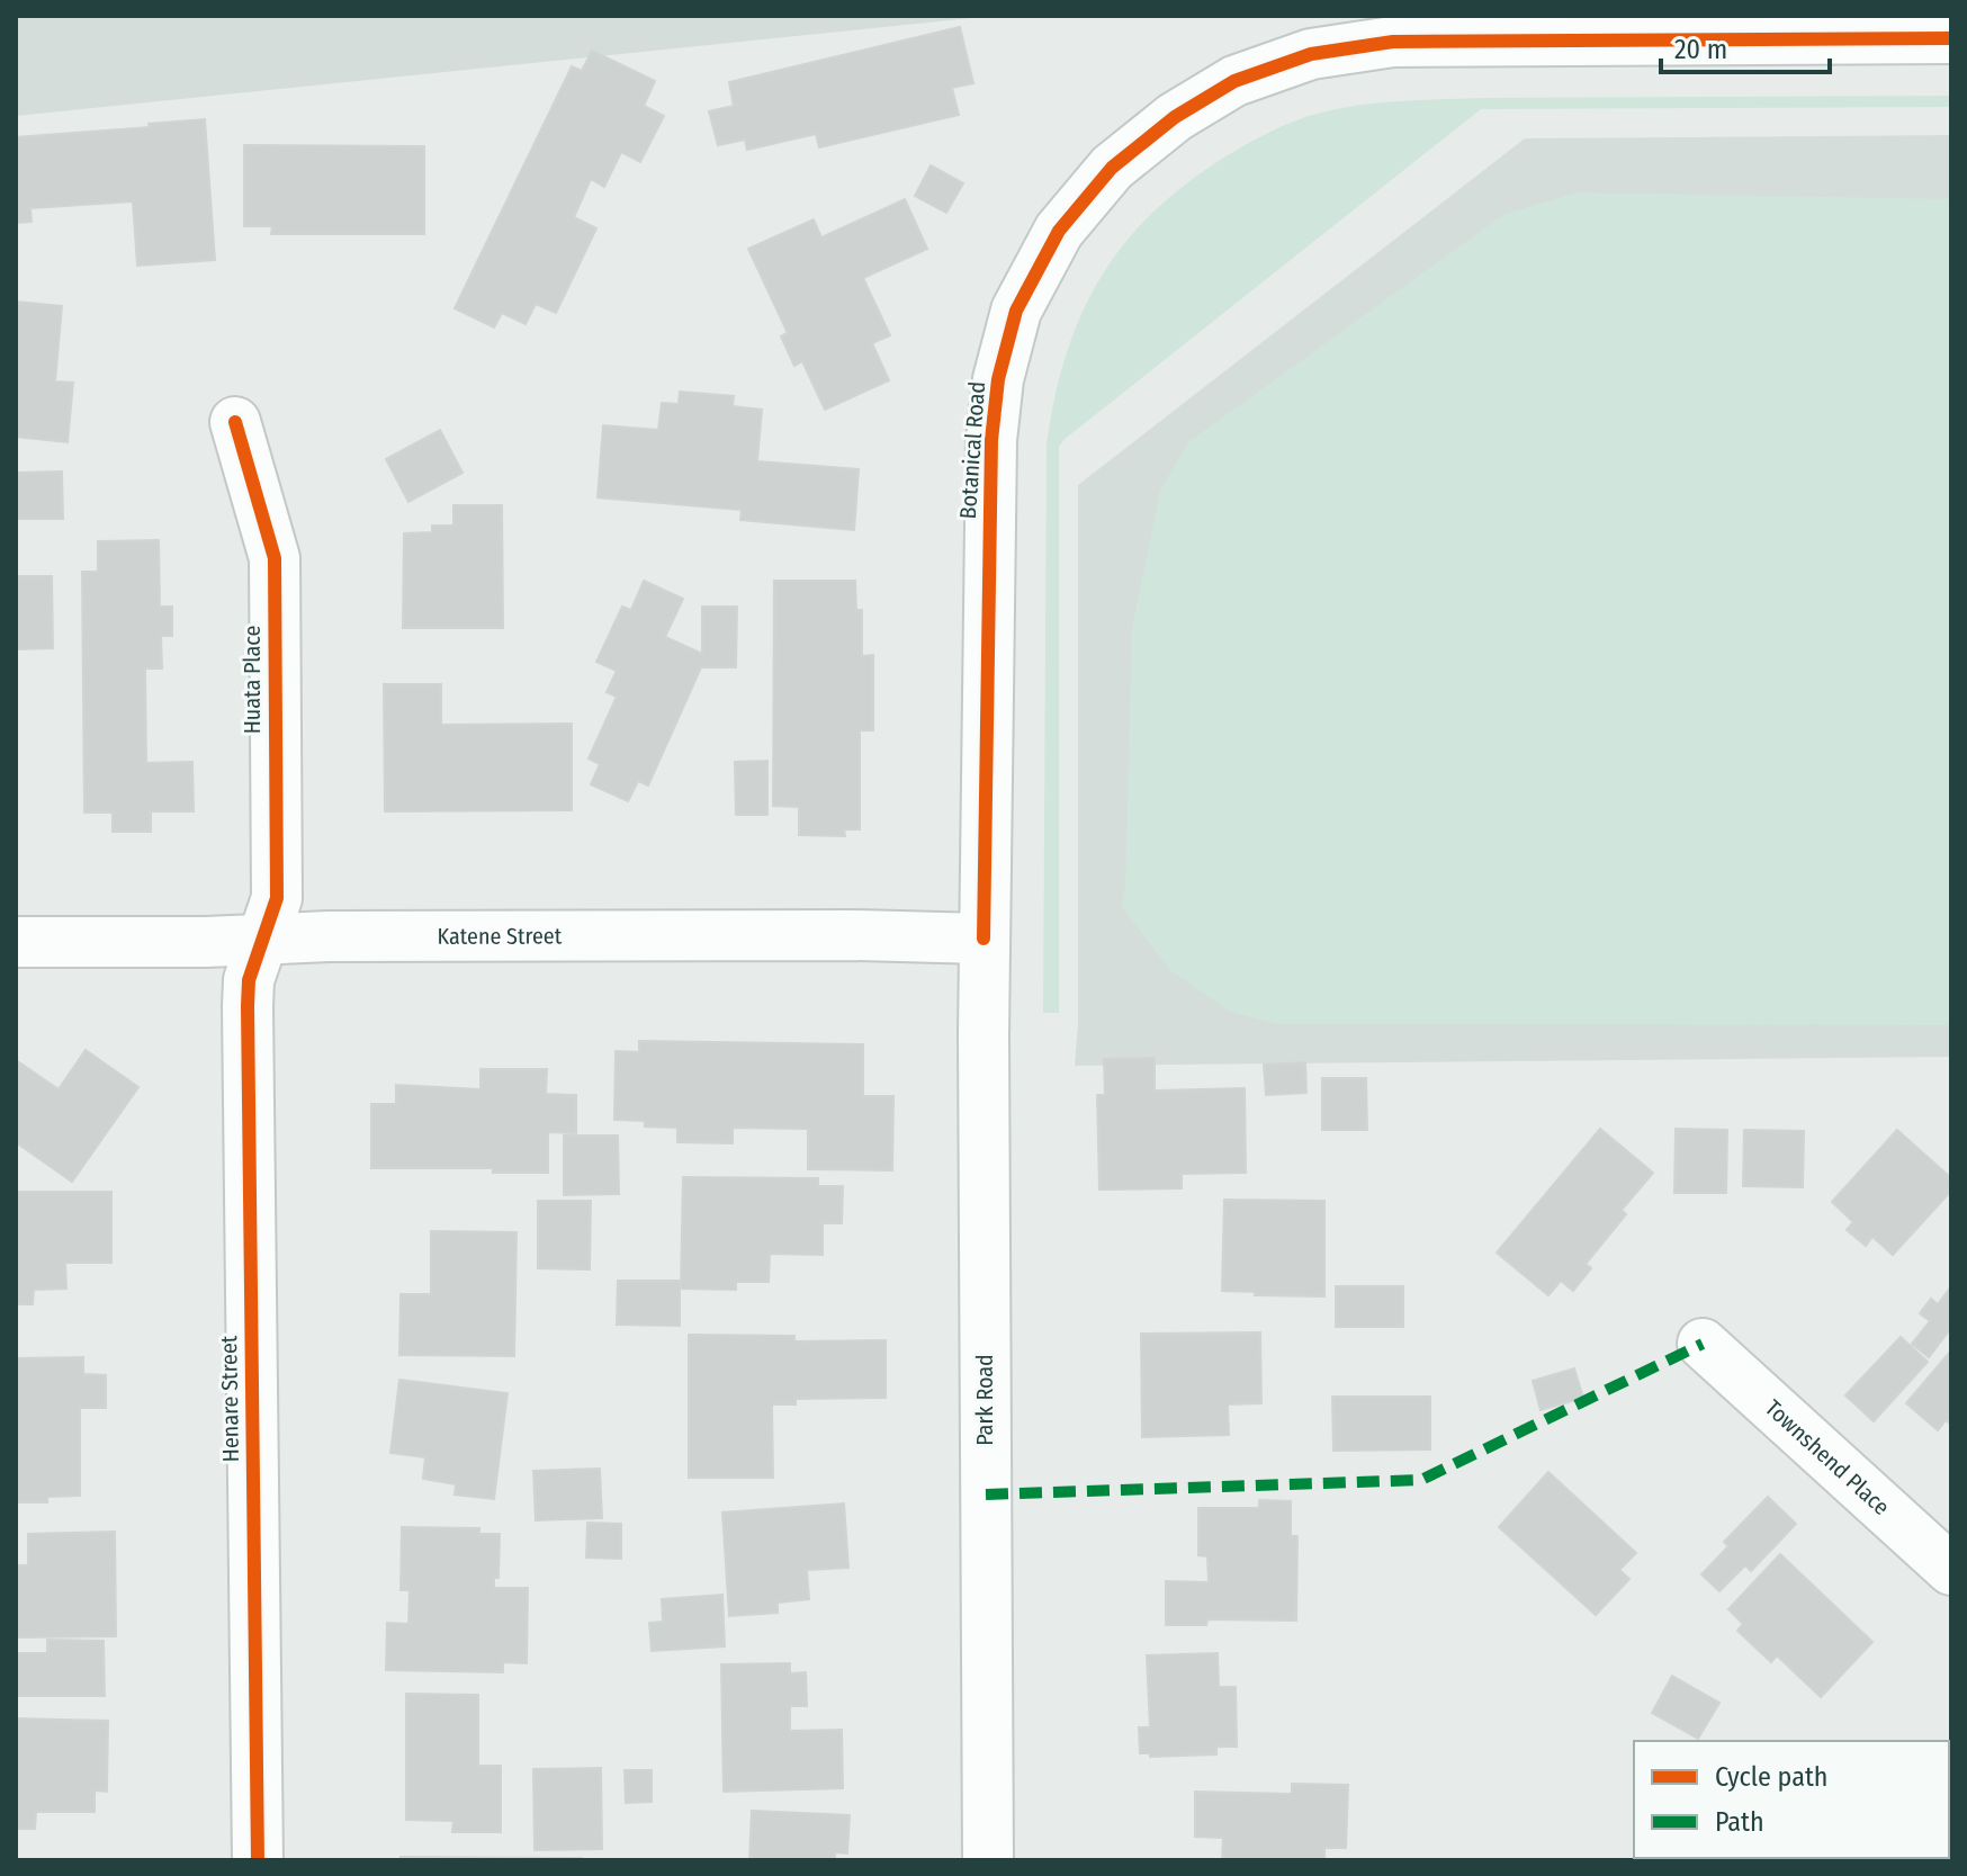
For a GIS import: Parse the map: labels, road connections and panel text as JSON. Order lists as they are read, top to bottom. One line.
{"streets":{"street":["Botanical Road","Huata Place","Katene Street","Henare Street","Park Road","Townshend Place"]},"crossings":[["Botanical Road","Katene Street"],["Botanical Road","Park Road"],["Huata Place","Katene Street"],["Huata Place","Henare Street"],["Katene Street","Henare Street"],["Katene Street","Park Road"]],"legend":["Cycle path","Path"],"scale_bar":"20 m"}
